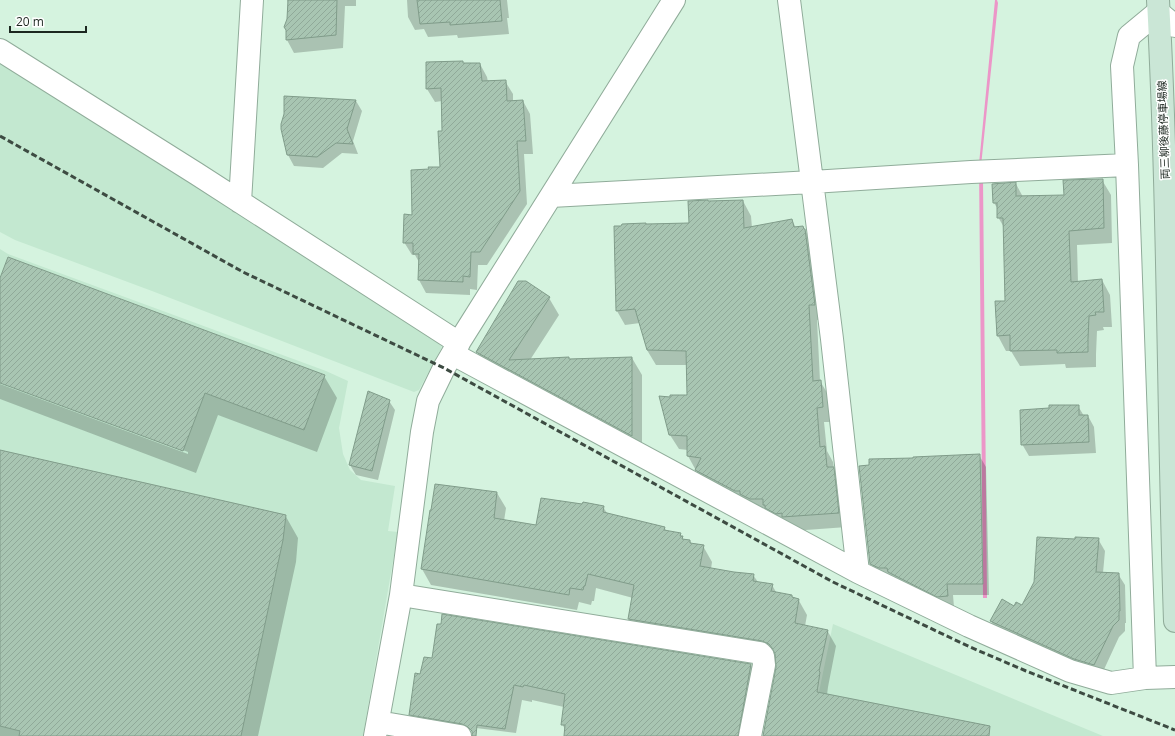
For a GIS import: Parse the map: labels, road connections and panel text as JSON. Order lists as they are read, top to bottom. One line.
{"streets":{"main road":["両三柳後藤停車場線"]},"scale_bar":"20 m"}
